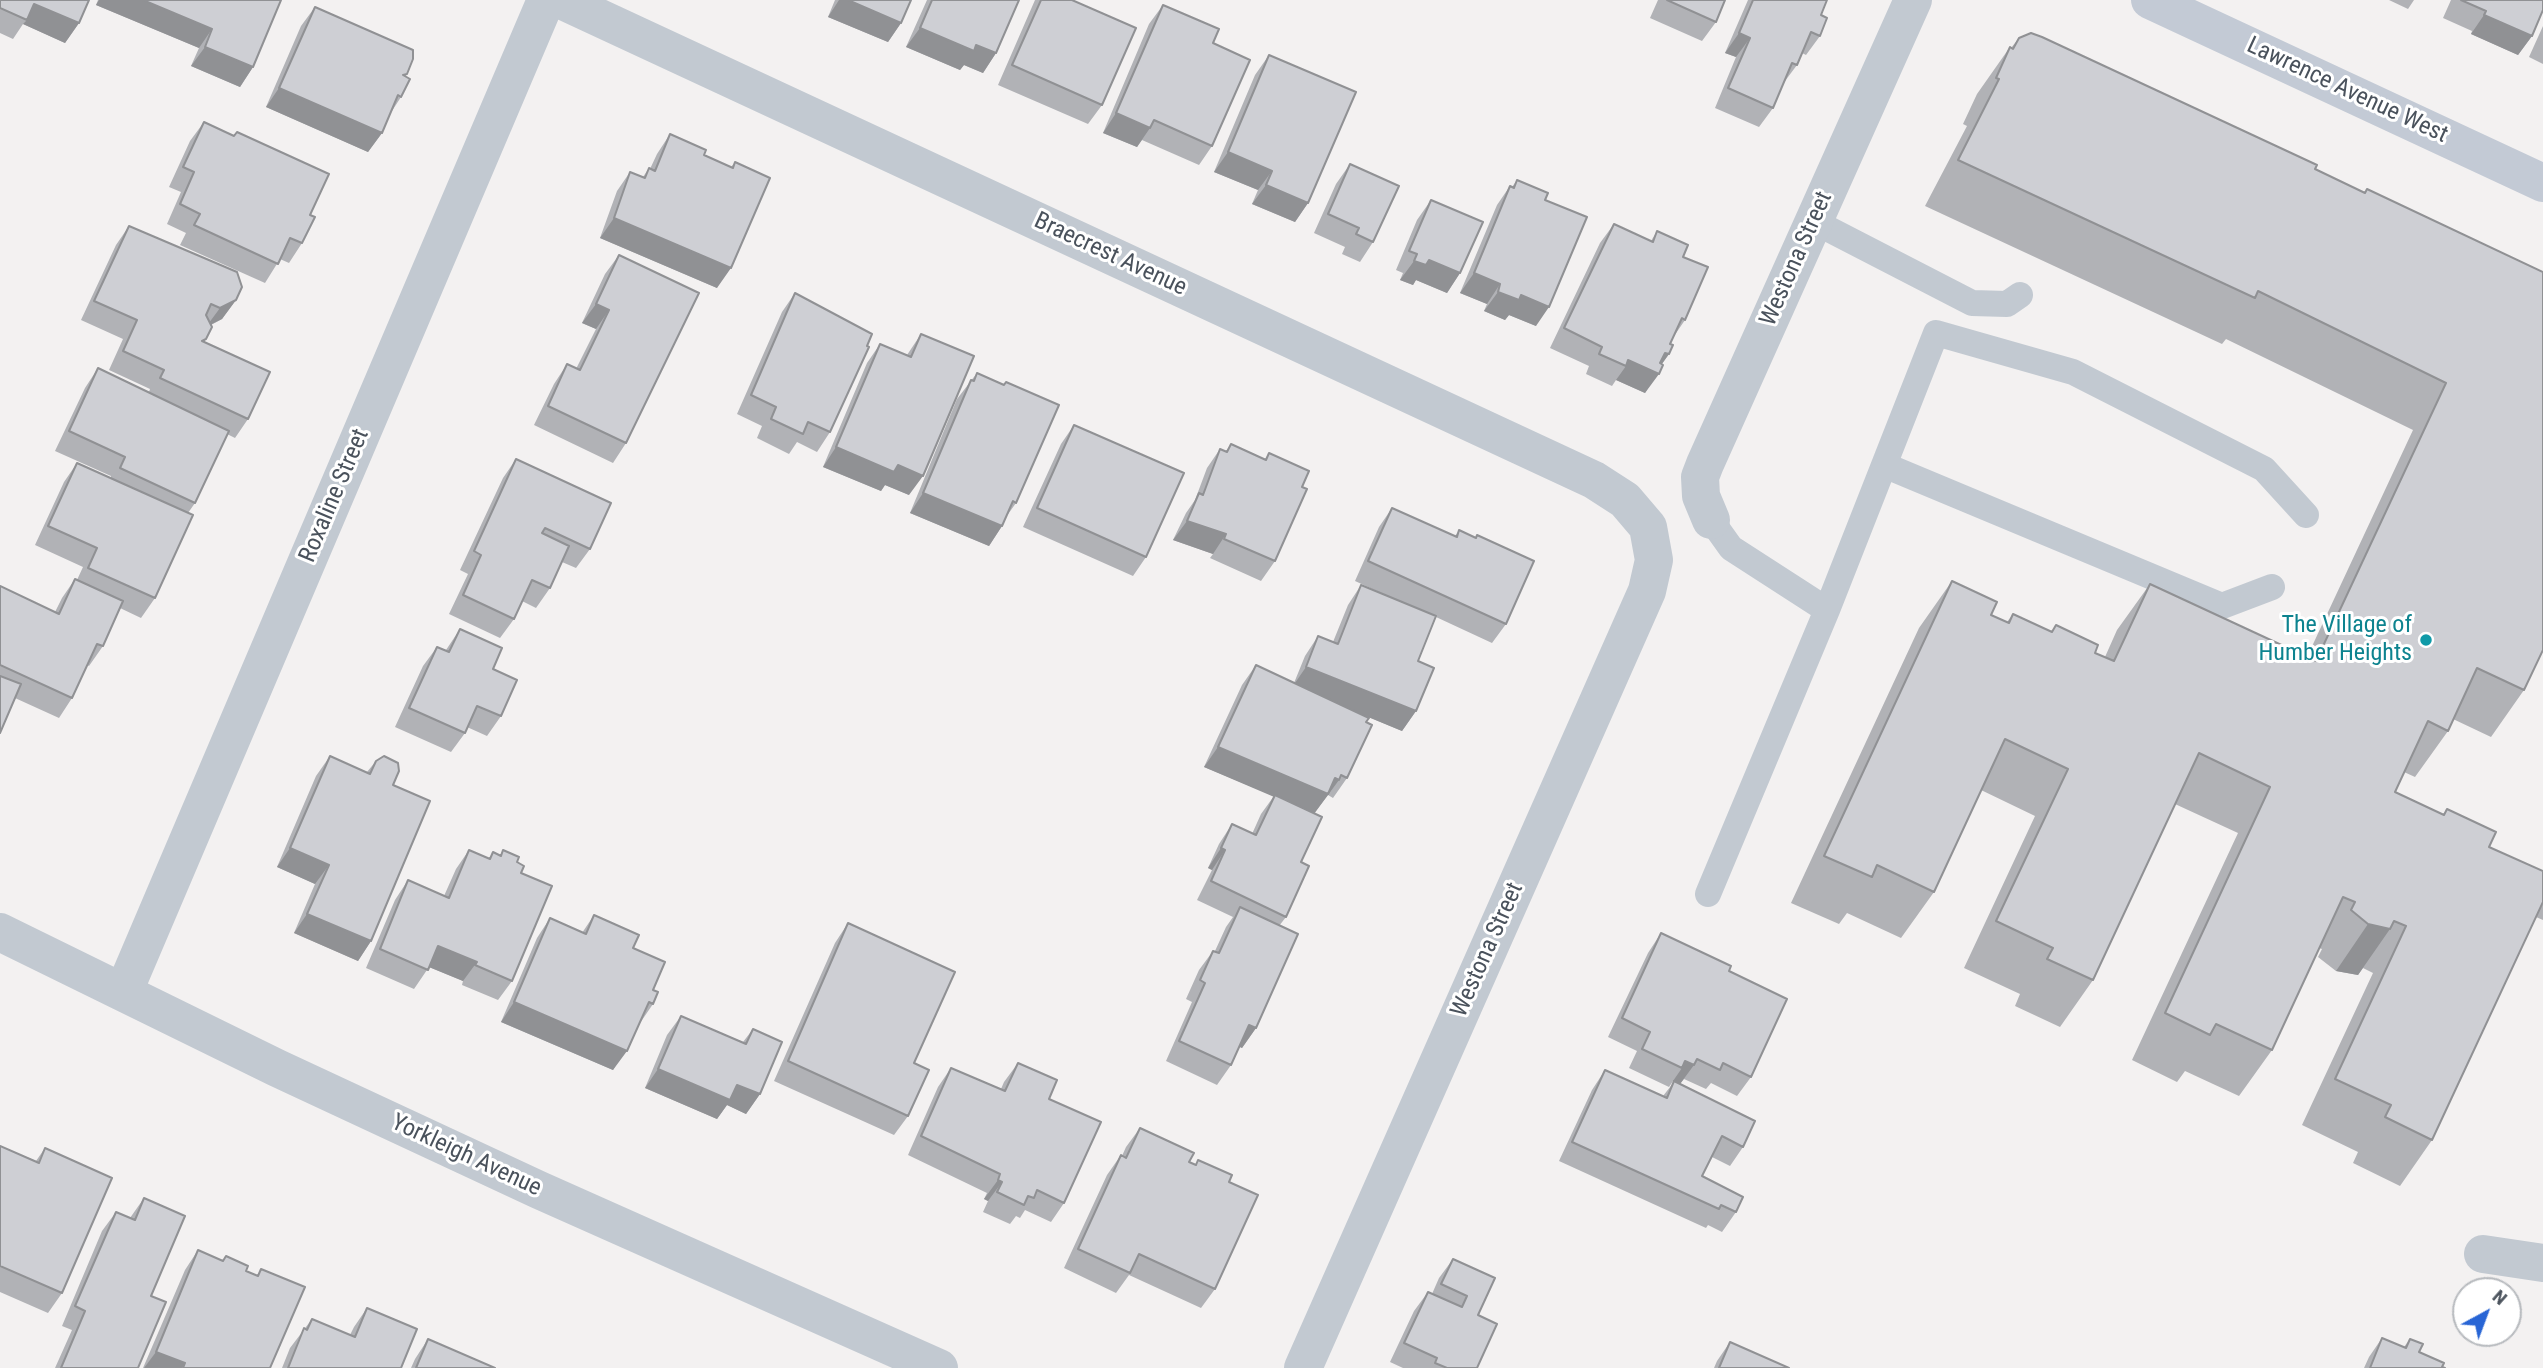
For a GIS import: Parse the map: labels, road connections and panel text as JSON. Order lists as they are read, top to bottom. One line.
{"streets":{"main road":["Lawrence Avenue West"],"street":["Braecrest Avenue","Westona Street","Roxaline Street","Yorkleigh Avenue"]},"crossings":[["Braecrest Avenue","Westona Street"],["Roxaline Street","Yorkleigh Avenue"]],"places":["The Village of Humber Heights"],"north":"top right"}
